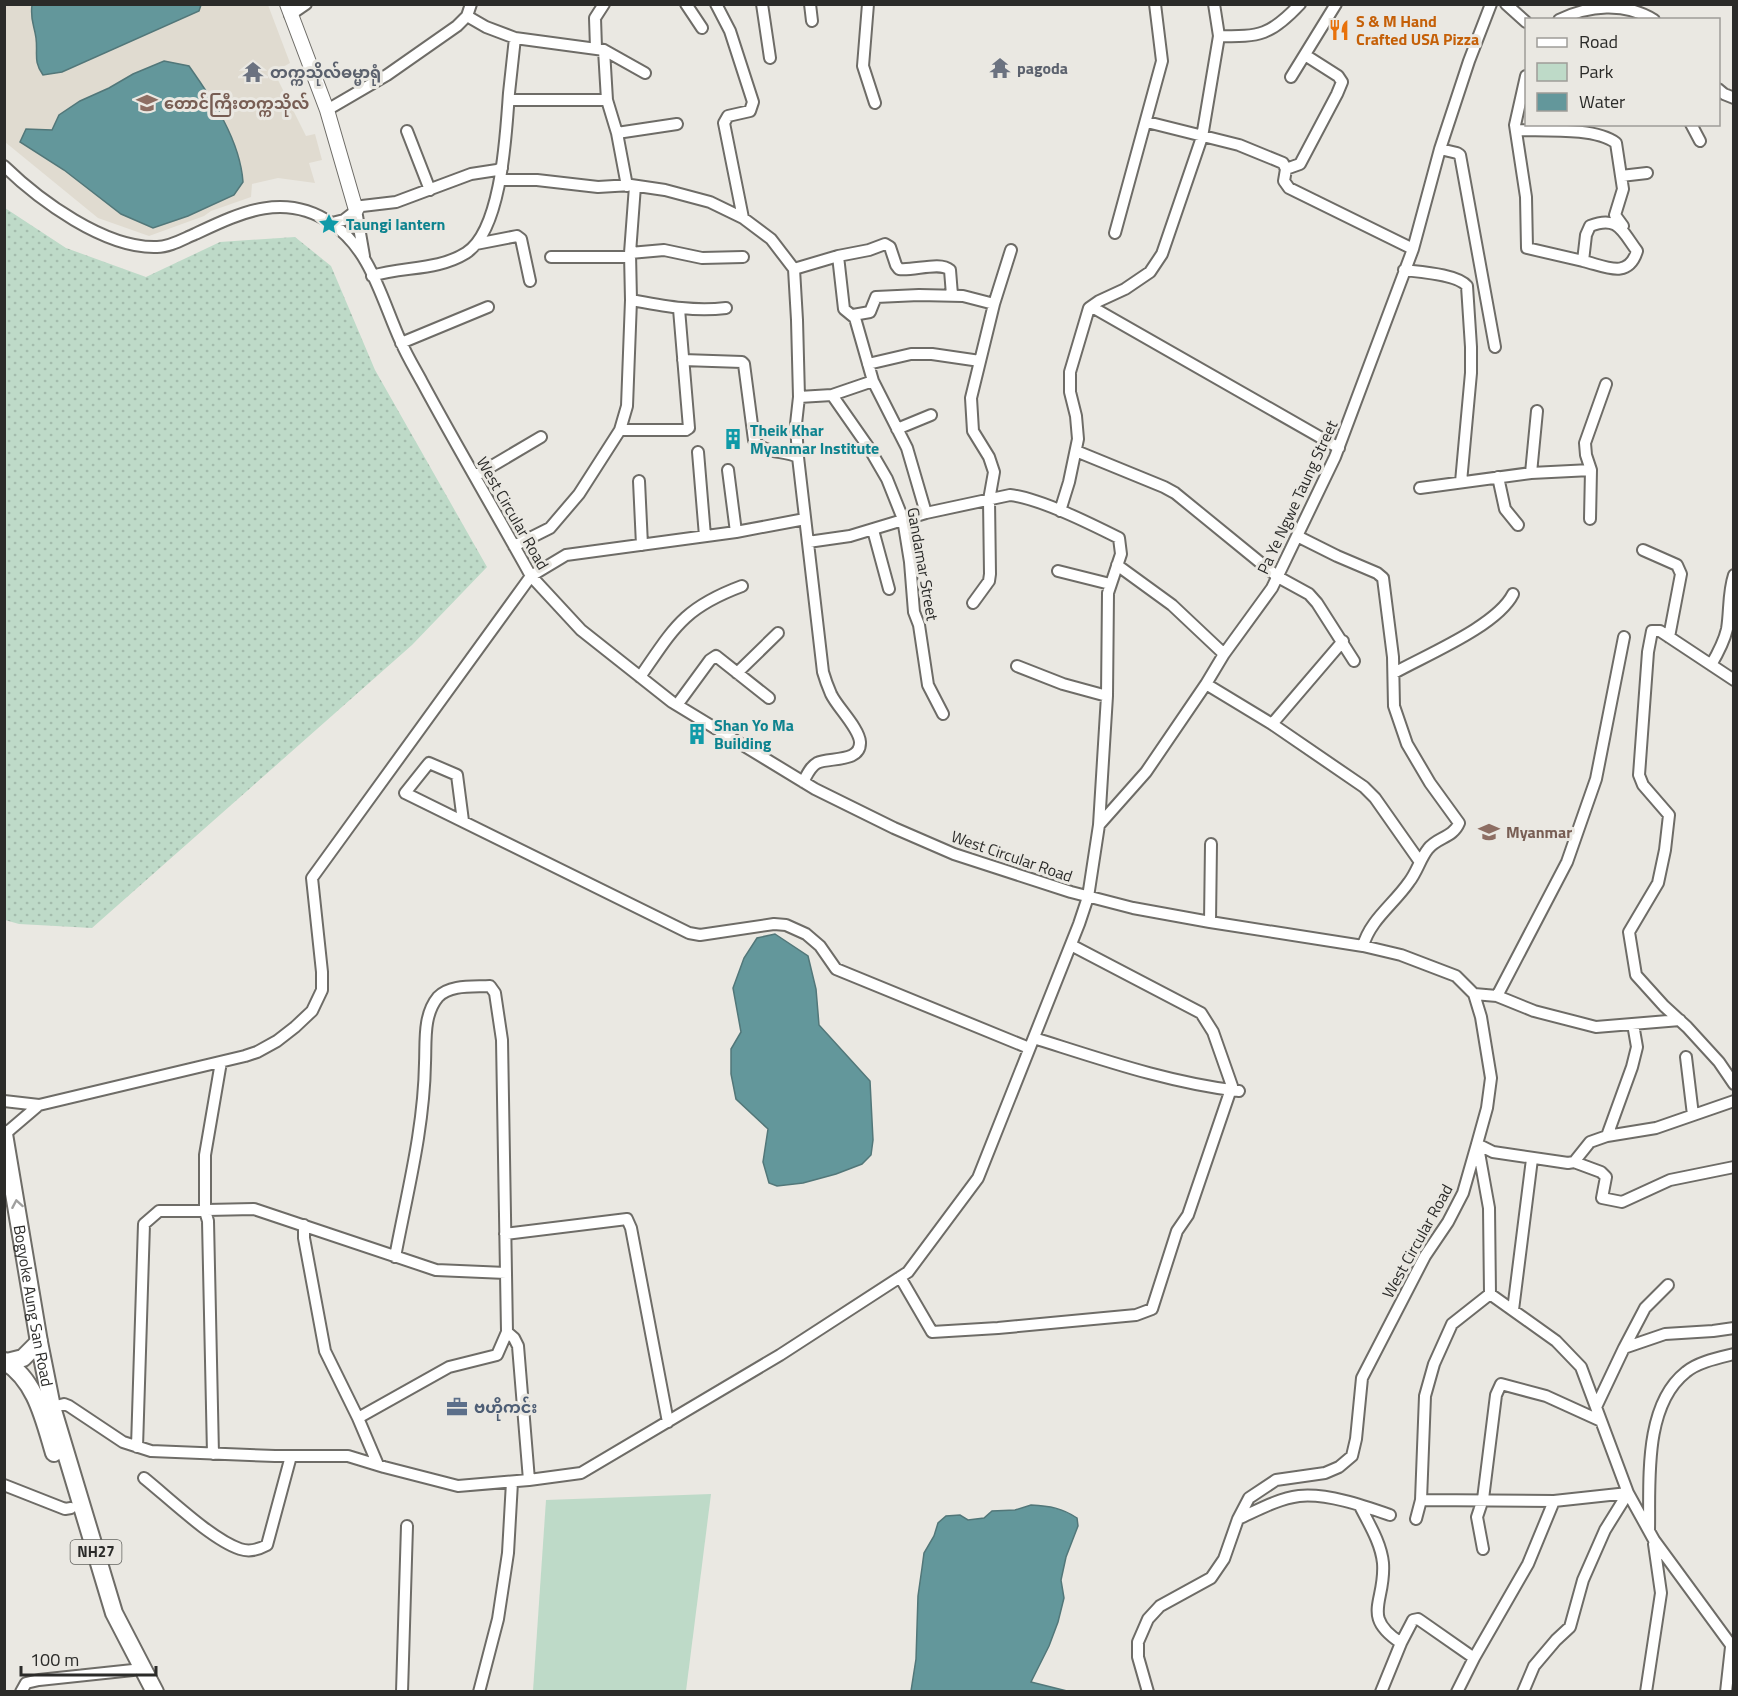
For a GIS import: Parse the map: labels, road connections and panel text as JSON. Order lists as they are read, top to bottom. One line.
{"streets":{"highway":["Bogyoke Aung San Road","NH27"],"street":["Pa Ye Ngwe Taung Street","West Circular Road","Gandamar Street"]},"crossings":[["Bogyoke Aung San Road","NH27"]],"one_way":["Bogyoke Aung San Road"],"places":{"restaurant":["S & M Hand Crafted USA Pizza"],"temple":["pagoda","တက္ကသိုလ်ဓမ္မာရုံ"],"school or university":["တောင်ကြီးတက္ကသိုလ်","Myanmar"],"place":["Taungi lantern"],"building":["Theik Khar Myanmar Institute","Shan Yo Ma Building"],"office":["ဗဟိုကင်း"]},"legend":["Road","Park","Water"],"scale_bar":"100 m"}
